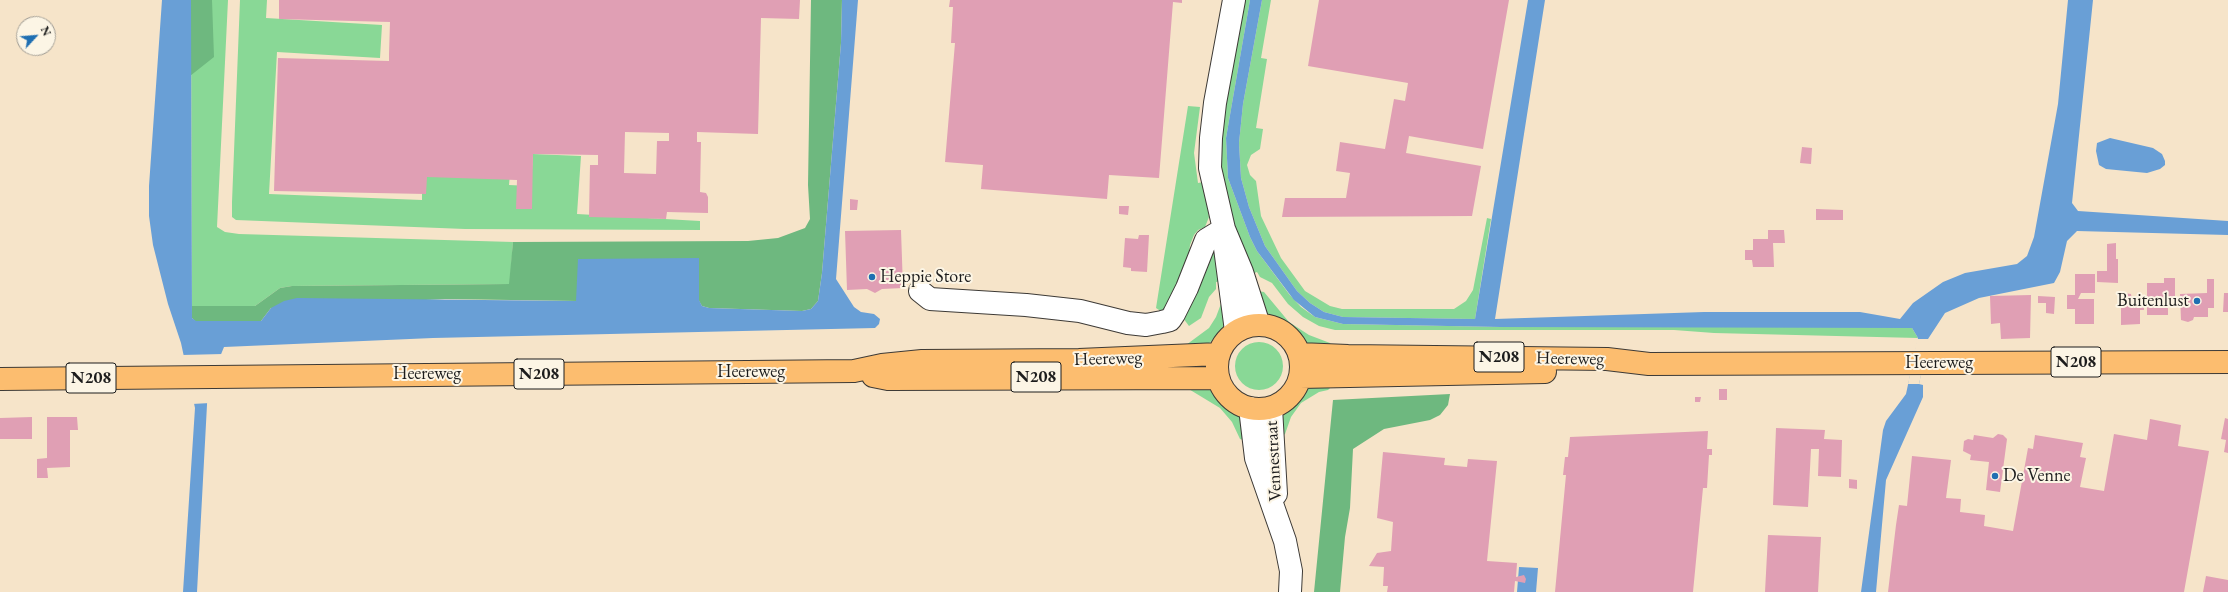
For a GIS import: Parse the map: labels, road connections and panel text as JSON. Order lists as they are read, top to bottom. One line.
{"streets":{"main road":["N208","Heereweg"],"street":["Vennestraat"]},"crossings":[["Heereweg","Vennestraat"]],"places":["Heppie Store","Buitenlust","De Venne"],"north":"top right"}
